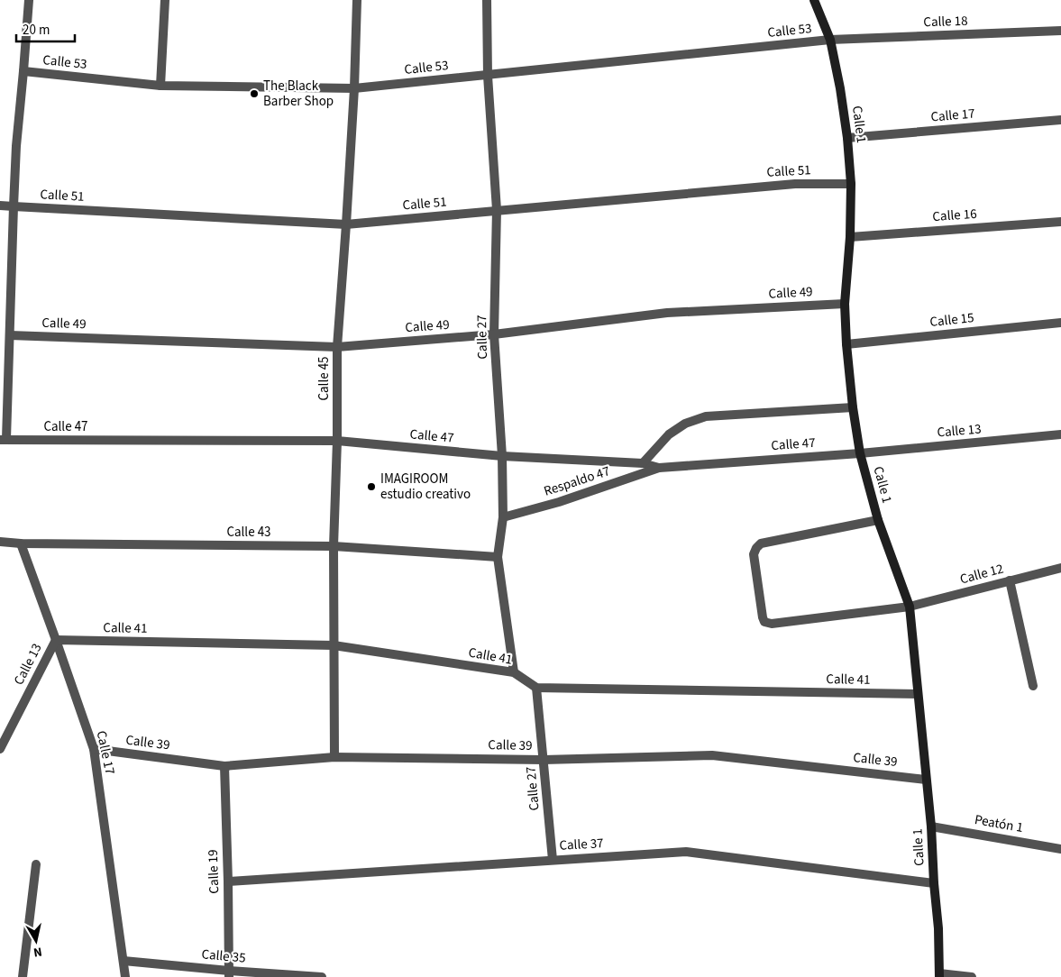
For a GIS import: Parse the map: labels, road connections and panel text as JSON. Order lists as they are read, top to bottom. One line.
{"streets":{"street":["Calle 18","Calle 53","Calle 17","Calle 1","Calle 51","Calle 16","Calle 49","Calle 15","Calle 27","Calle 45","Calle 47","Calle 13","Respaldo 47","Calle 43","Calle 12","Calle 41","Calle 39","Peatón 1","Calle 37","Calle 19","Calle 35"]},"crossings":[["Calle 18","Calle 53"],["Calle 18","Calle 1"],["Calle 53","Calle 1"],["Calle 53","Calle 27"],["Calle 53","Calle 45"],["Calle 17","Calle 1"],["Calle 17","Calle 13"],["Calle 17","Calle 43"],["Calle 17","Calle 41"],["Calle 17","Calle 39"],["Calle 17","Calle 35"],["Calle 1","Calle 51"],["Calle 1","Calle 16"],["Calle 1","Calle 49"],["Calle 1","Calle 15"],["Calle 1","Calle 47"],["Calle 1","Calle 13"],["Calle 1","Calle 12"],["Calle 1","Calle 41"],["Calle 1","Calle 39"],["Calle 1","Peatón 1"],["Calle 1","Calle 37"],["Calle 51","Calle 27"],["Calle 51","Calle 45"],["Calle 49","Calle 27"],["Calle 49","Calle 45"],["Calle 27","Calle 47"],["Calle 27","Respaldo 47"],["Calle 27","Calle 43"],["Calle 27","Calle 41"],["Calle 27","Calle 39"],["Calle 27","Calle 37"],["Calle 45","Calle 47"],["Calle 45","Calle 43"],["Calle 45","Calle 41"],["Calle 45","Calle 39"],["Calle 47","Calle 13"],["Calle 47","Respaldo 47"],["Calle 13","Calle 41"],["Calle 39","Calle 19"],["Calle 37","Calle 19"],["Calle 19","Calle 35"]],"places":["The Black Barber Shop","IMAGIROOM estudio creativo"],"scale_bar":"20 m","north":"bottom"}
